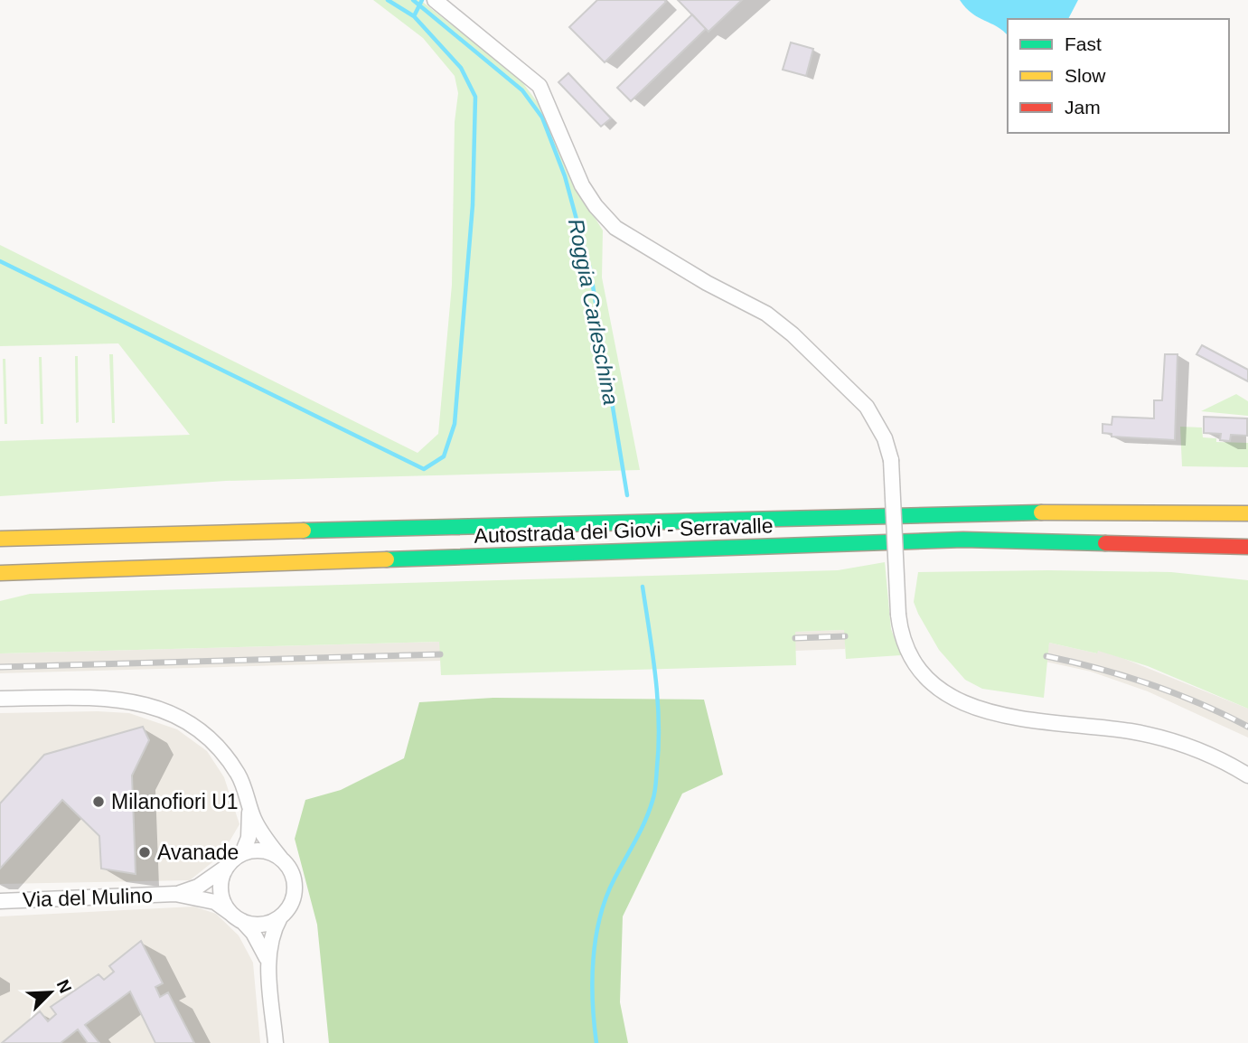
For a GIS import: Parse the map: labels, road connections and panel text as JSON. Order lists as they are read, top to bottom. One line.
{"streets":{"highway":["Autostrada dei Giovi - Serravalle"],"street":["Via del Mulino"]},"water":["Roggia Carleschina"],"places":["Milanofiori U1","Avanade"],"legend":["Fast","Slow","Jam"],"north":"top right"}
